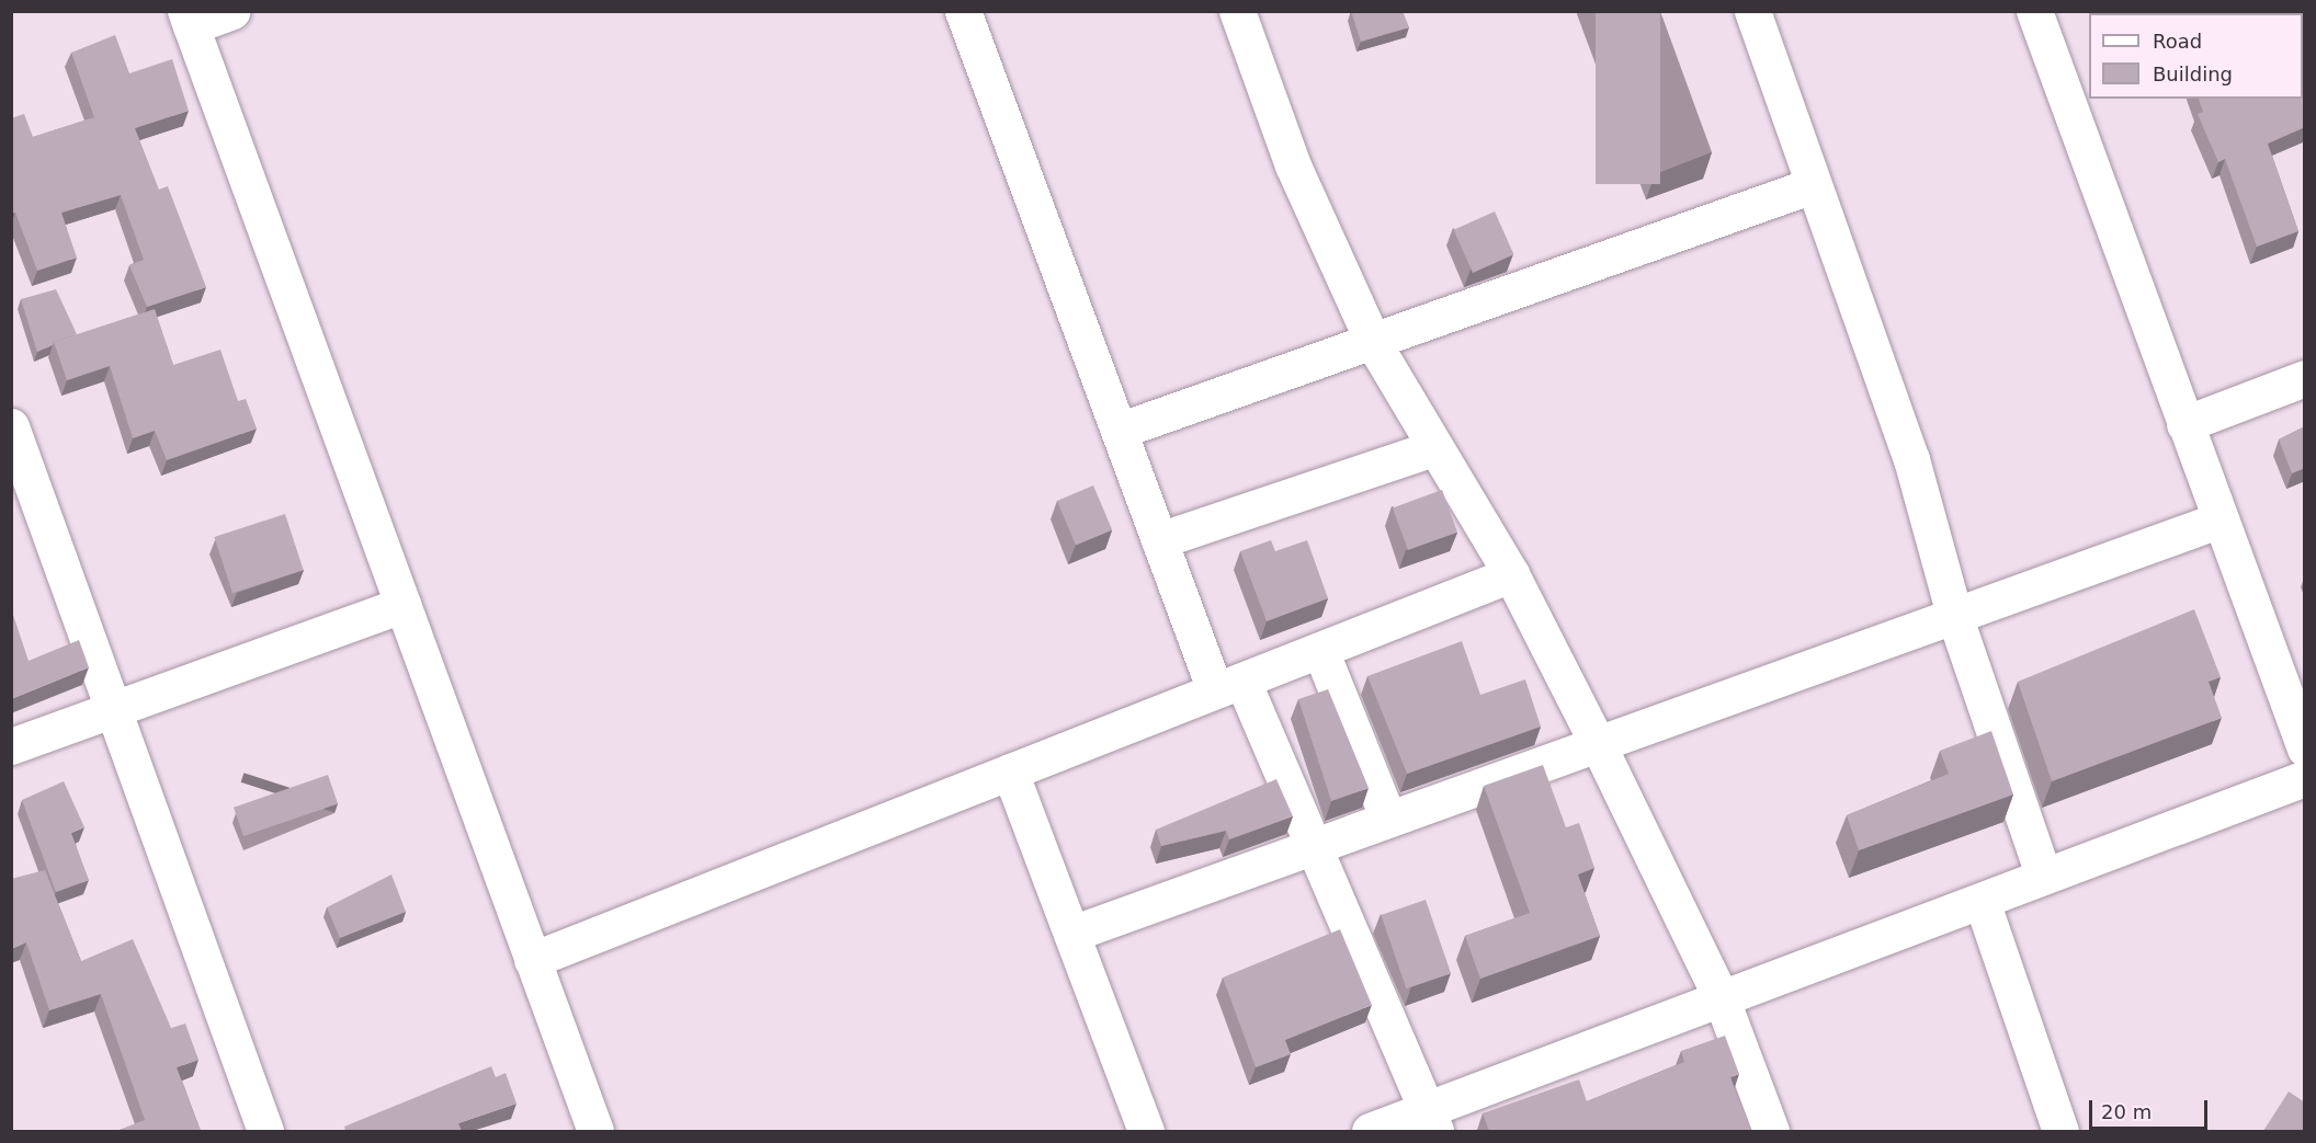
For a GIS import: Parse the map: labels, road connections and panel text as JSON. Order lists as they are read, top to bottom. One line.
{"legend":["Road","Building"],"scale_bar":"20 m"}
